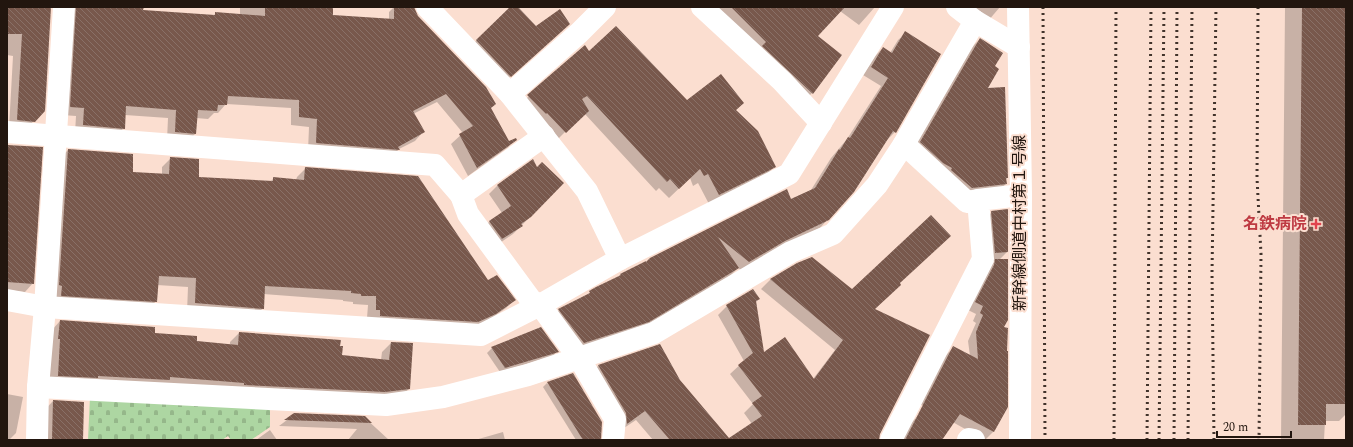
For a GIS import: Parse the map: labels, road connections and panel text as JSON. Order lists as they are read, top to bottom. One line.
{"streets":{"street":["新幹線側道中村第１号線"]},"places":{"health":["名鉄病院"]},"scale_bar":"20 m"}
